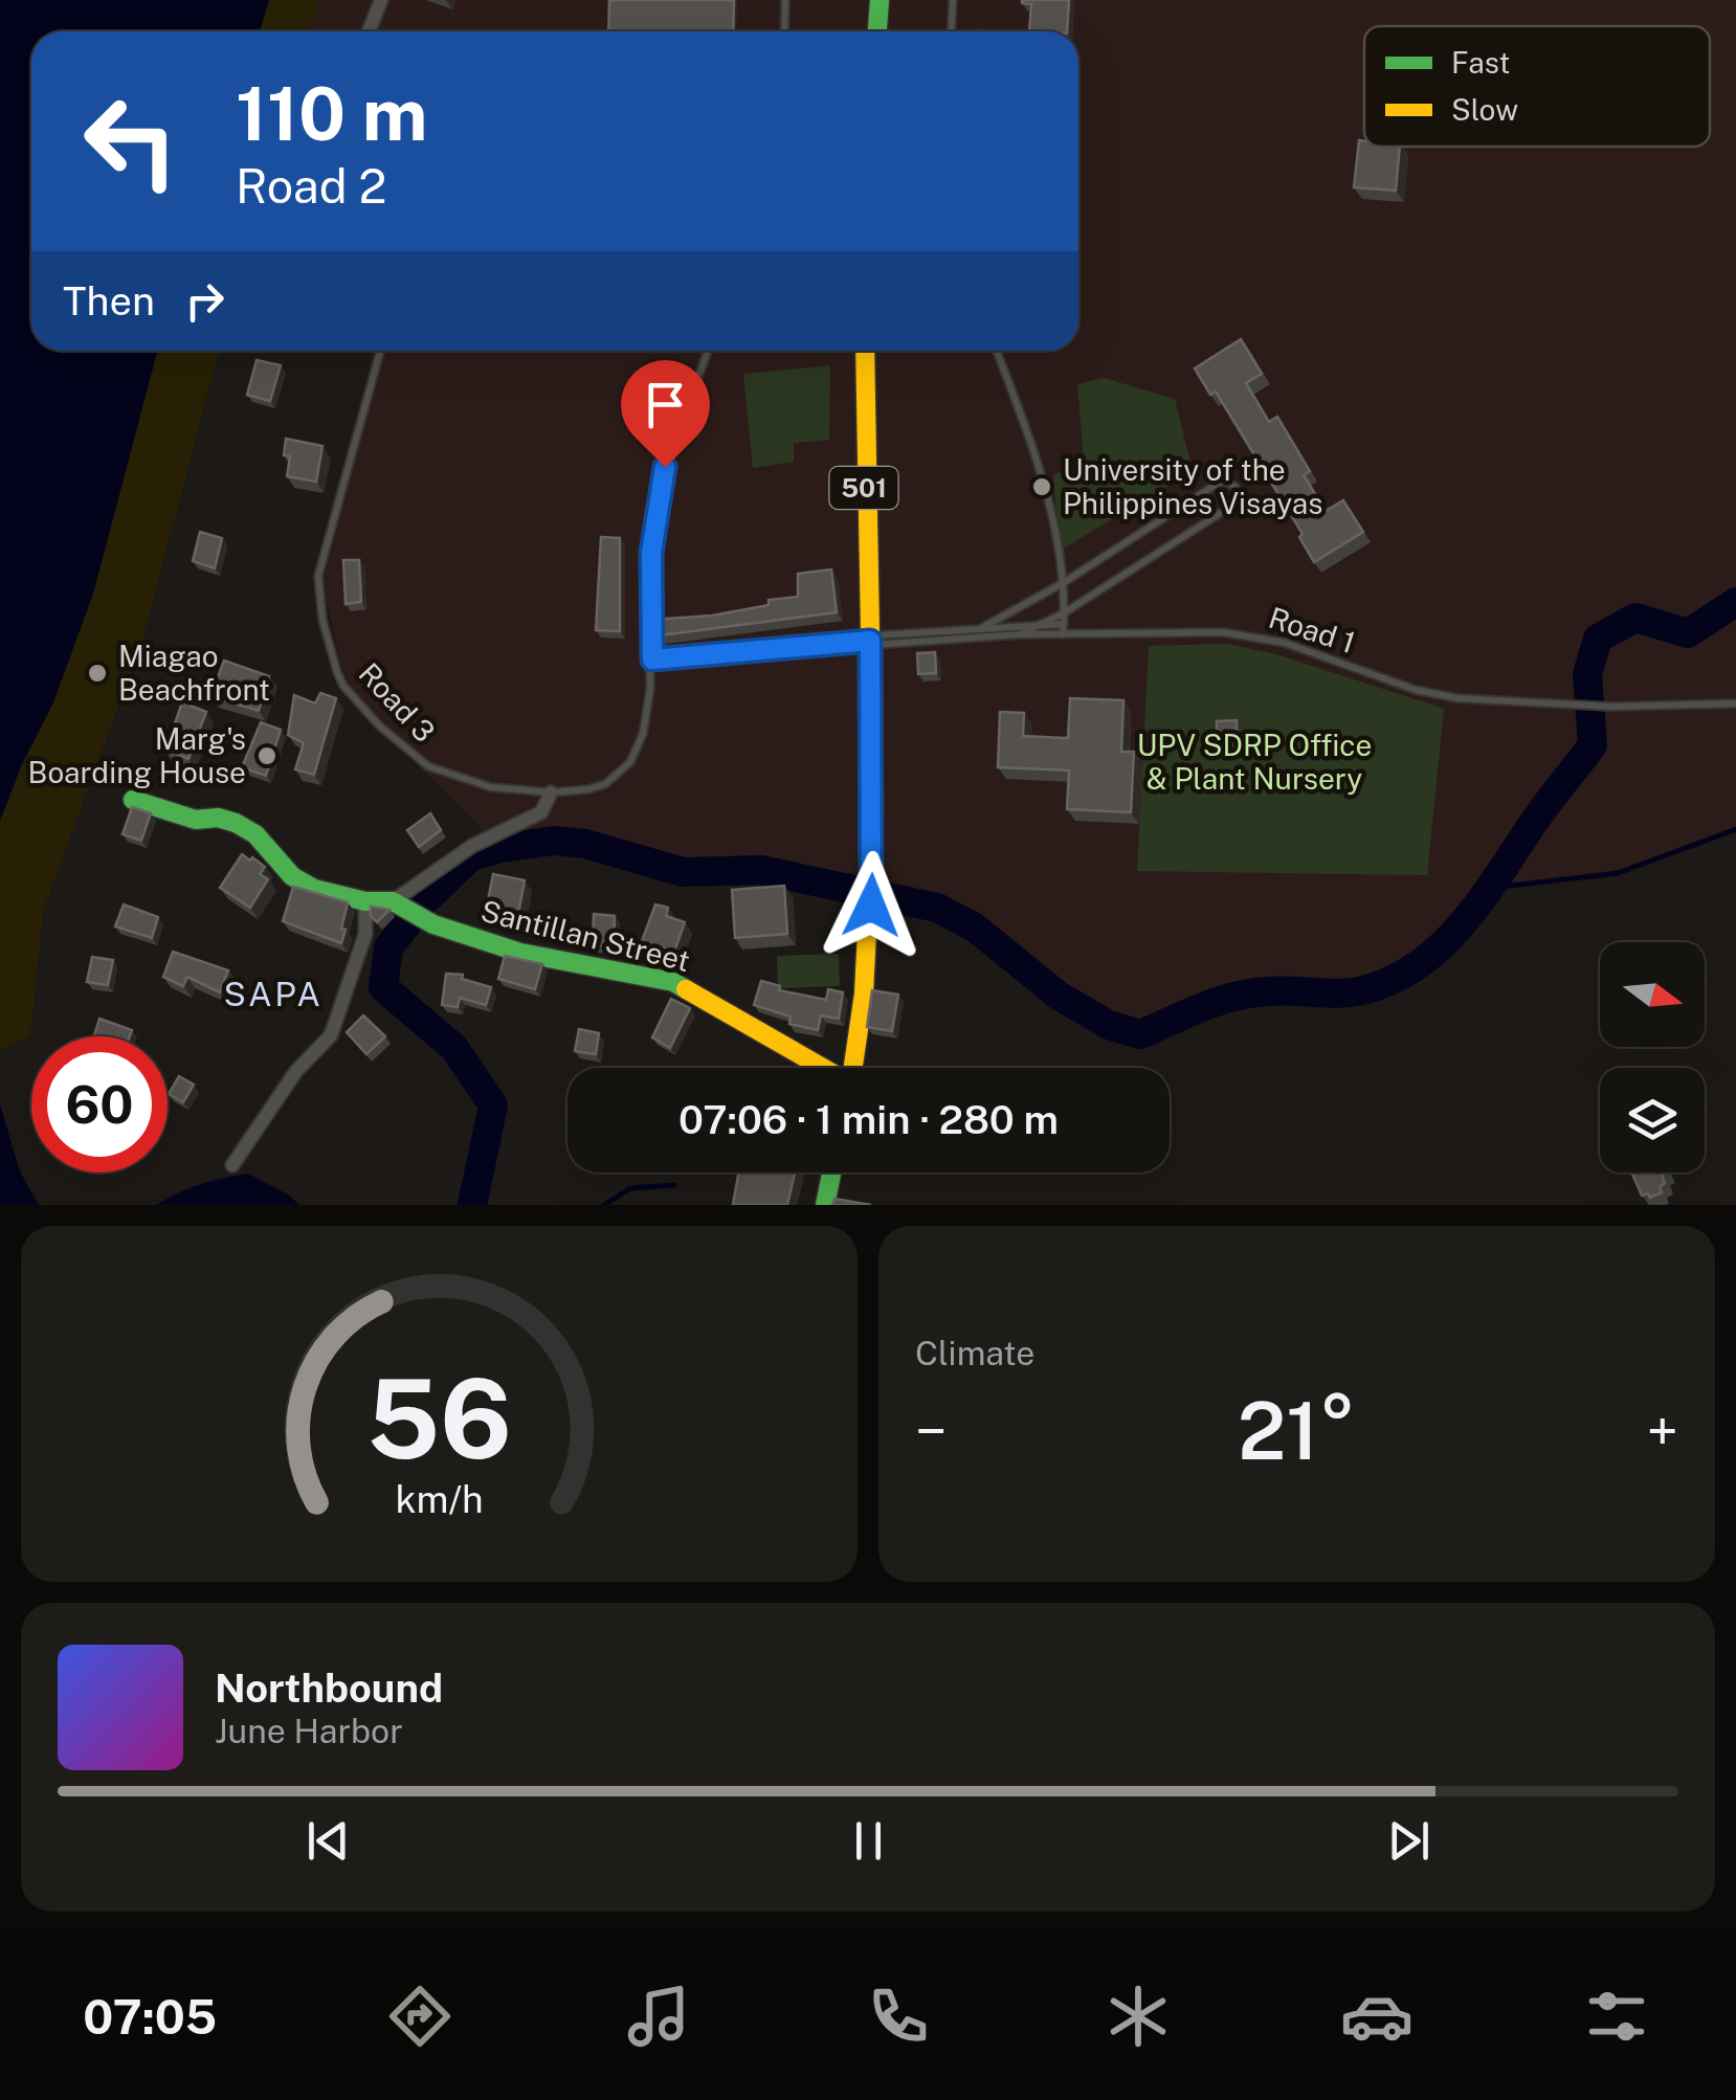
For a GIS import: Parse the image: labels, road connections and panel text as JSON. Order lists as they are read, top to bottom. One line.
{"streets":{"street":["501","Santillan Street"],"lane":["Road 1","Road 3"]},"crossings":[["501","Road 1"]],"districts":["SAPA"],"parks":["UPV SDRP Office & Plant Nursery"],"places":["University of the Philippines Visayas","Miagao Beachfront","Marg's Boarding House"],"legend":["Fast","Slow"],"north":"right","page":{"turn":["110 m","Road 2"],"then":"Then","limit":"60","trip":"07:06 · 1 min · 280 m","tile":"Climate","heat":["−","21°","+"],"song":["Northbound","June Harbor"],"tabs":"07:05","gauge":["56","km/h"]}}
